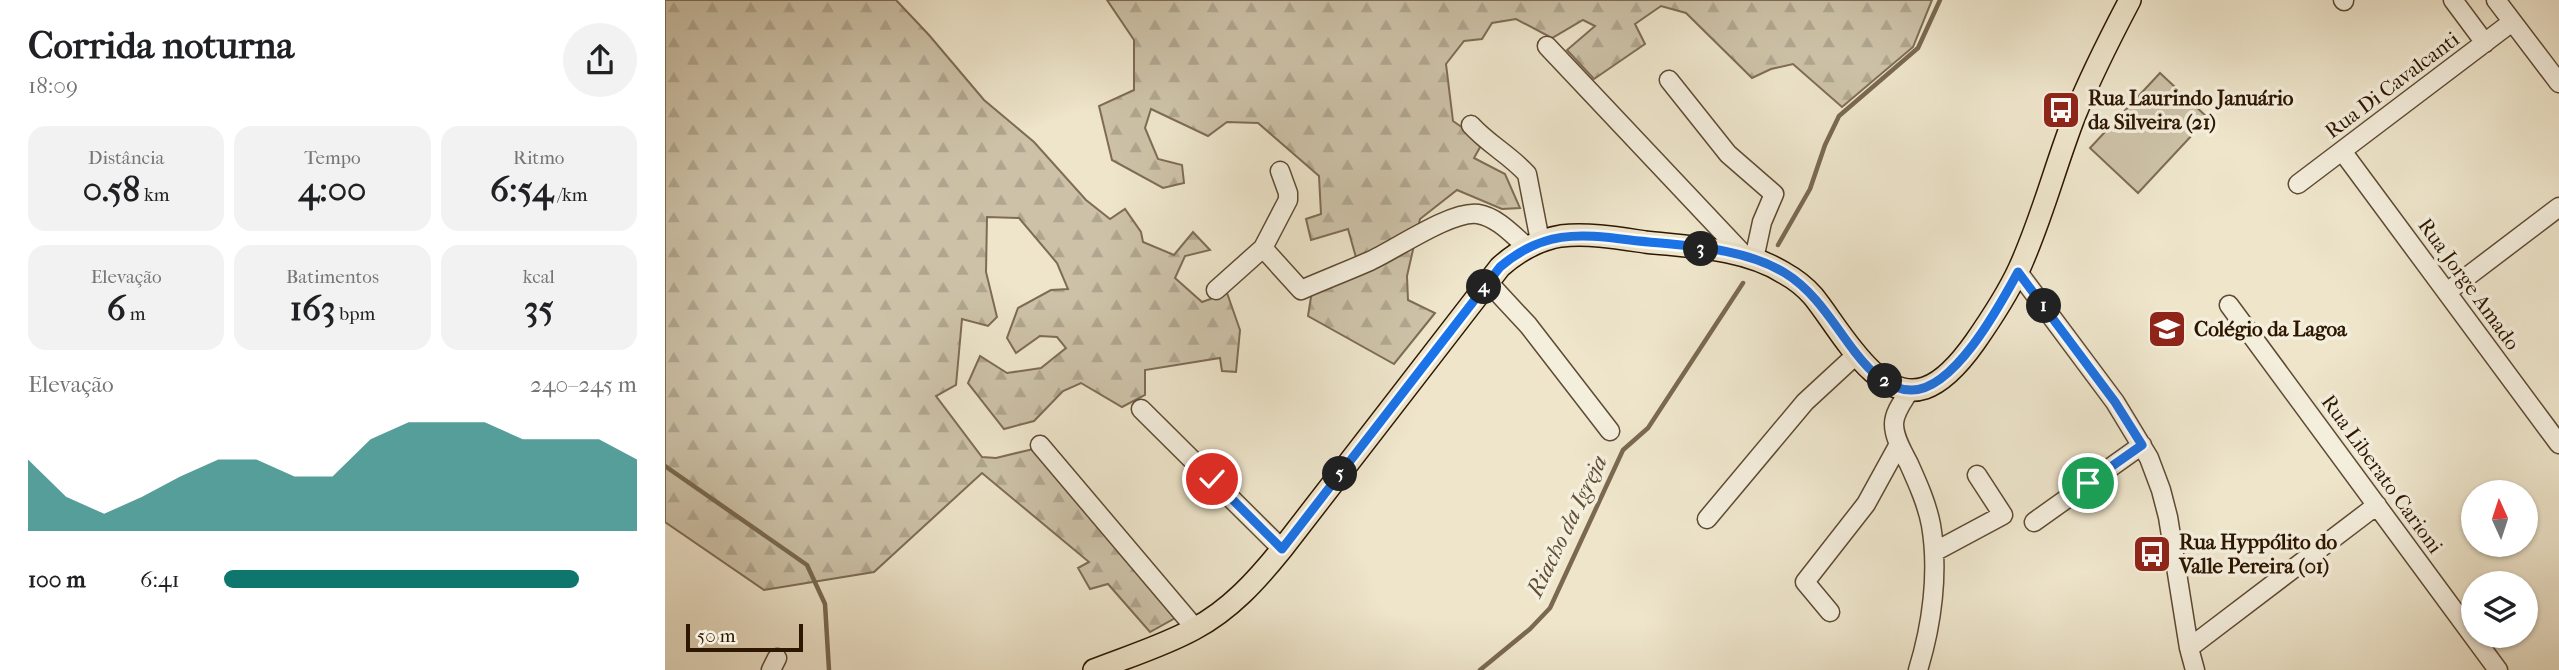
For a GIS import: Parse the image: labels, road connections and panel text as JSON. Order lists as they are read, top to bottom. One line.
{"streets":{"street":["Rua Di Cavalcanti","Rua Jorge Amado","Rua Liberato Carioni"]},"crossings":[["Rua Di Cavalcanti","Rua Jorge Amado"]],"water":["Riacho da Igreja"],"places":{"bus stop":["Rua Laurindo Januário da Silveira (21)","Rua Hyppólito do Valle Pereira (01)"],"school or university":["Colégio da Lagoa"]},"scale_bar":"50 m","north":"top","page":{"heading":["Corrida noturna","18:09"],"stats":[["Distância","0.58 km"],["Tempo","4:00"],["Ritmo","6:54 /km"],["Elevação","6 m"],["Batimentos","163 bpm"],["kcal","35"]],"pins":["3","4","1","2","5"],"chart":["Elevação","240–245 m"],"list":[{"name":"100 m","note":"6:41"}],"scale":"50 m"}}
